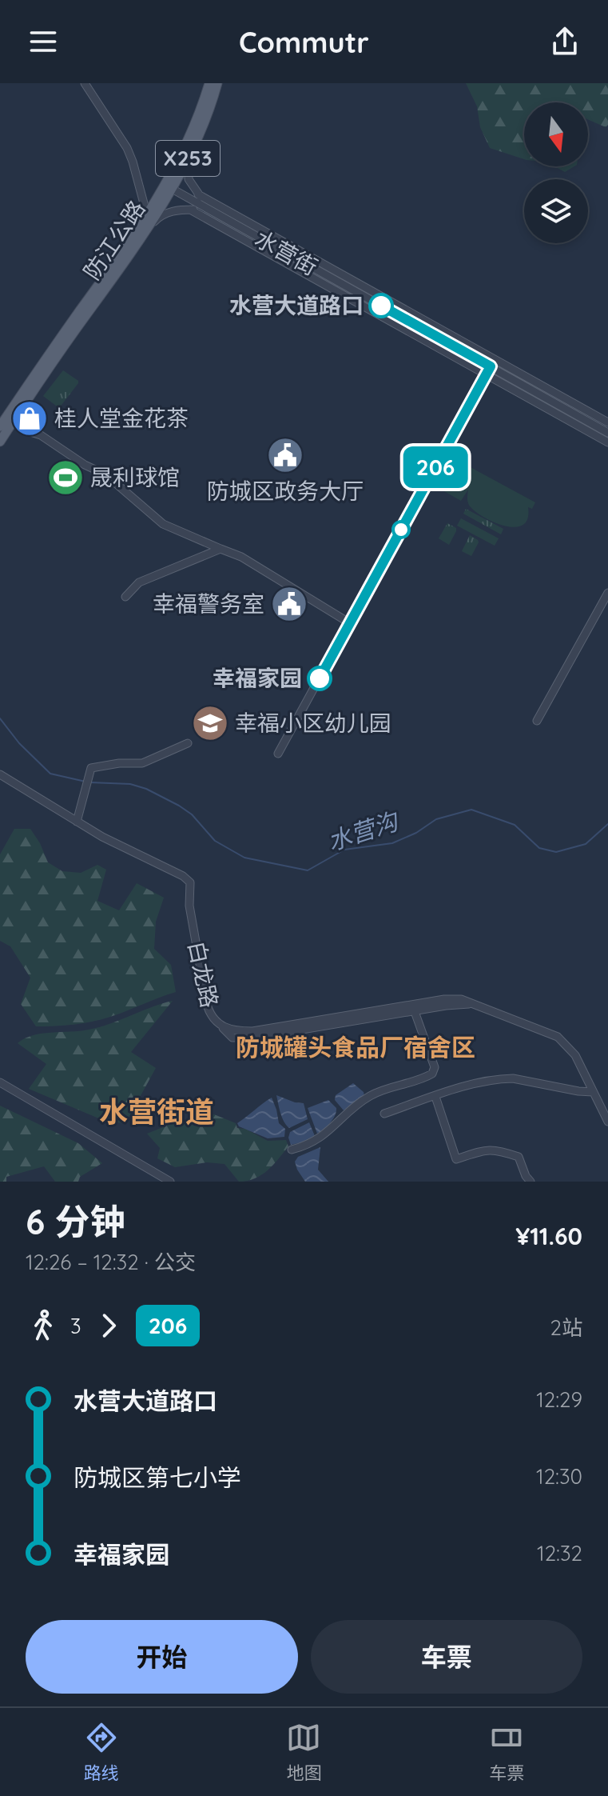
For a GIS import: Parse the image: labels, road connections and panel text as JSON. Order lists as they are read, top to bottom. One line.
{"streets":{"main road":["X253","防江公路"],"street":["水营街","白龙路"]},"crossings":[["防江公路","水营街"]],"districts":["防城罐头食品厂宿舍区","水营街道"],"water":["水营沟"],"places":{"other":["水营大道路口","幸福家园"],"shop":["桂人堂金花茶"],"public building":["防城区政务大厅","幸福警务室"],"sports":["晟利球馆"],"school or university":["幸福小区幼儿园"]},"lines":["bus line 206"],"north":"bottom","page":{"header":"Commutr","on_map":"206","heading":["6 分钟","12:26 – 12:32 · 公交","¥11.60"],"legs":["3","206","2站"],"list":[{"name":"水营大道路口","value":"12:29"},{"name":"防城区第七小学","value":"12:30"},{"name":"幸福家园","value":"12:32"}],"buttons":["开始","车票"],"tabs":["路线","地图","车票"]}}
